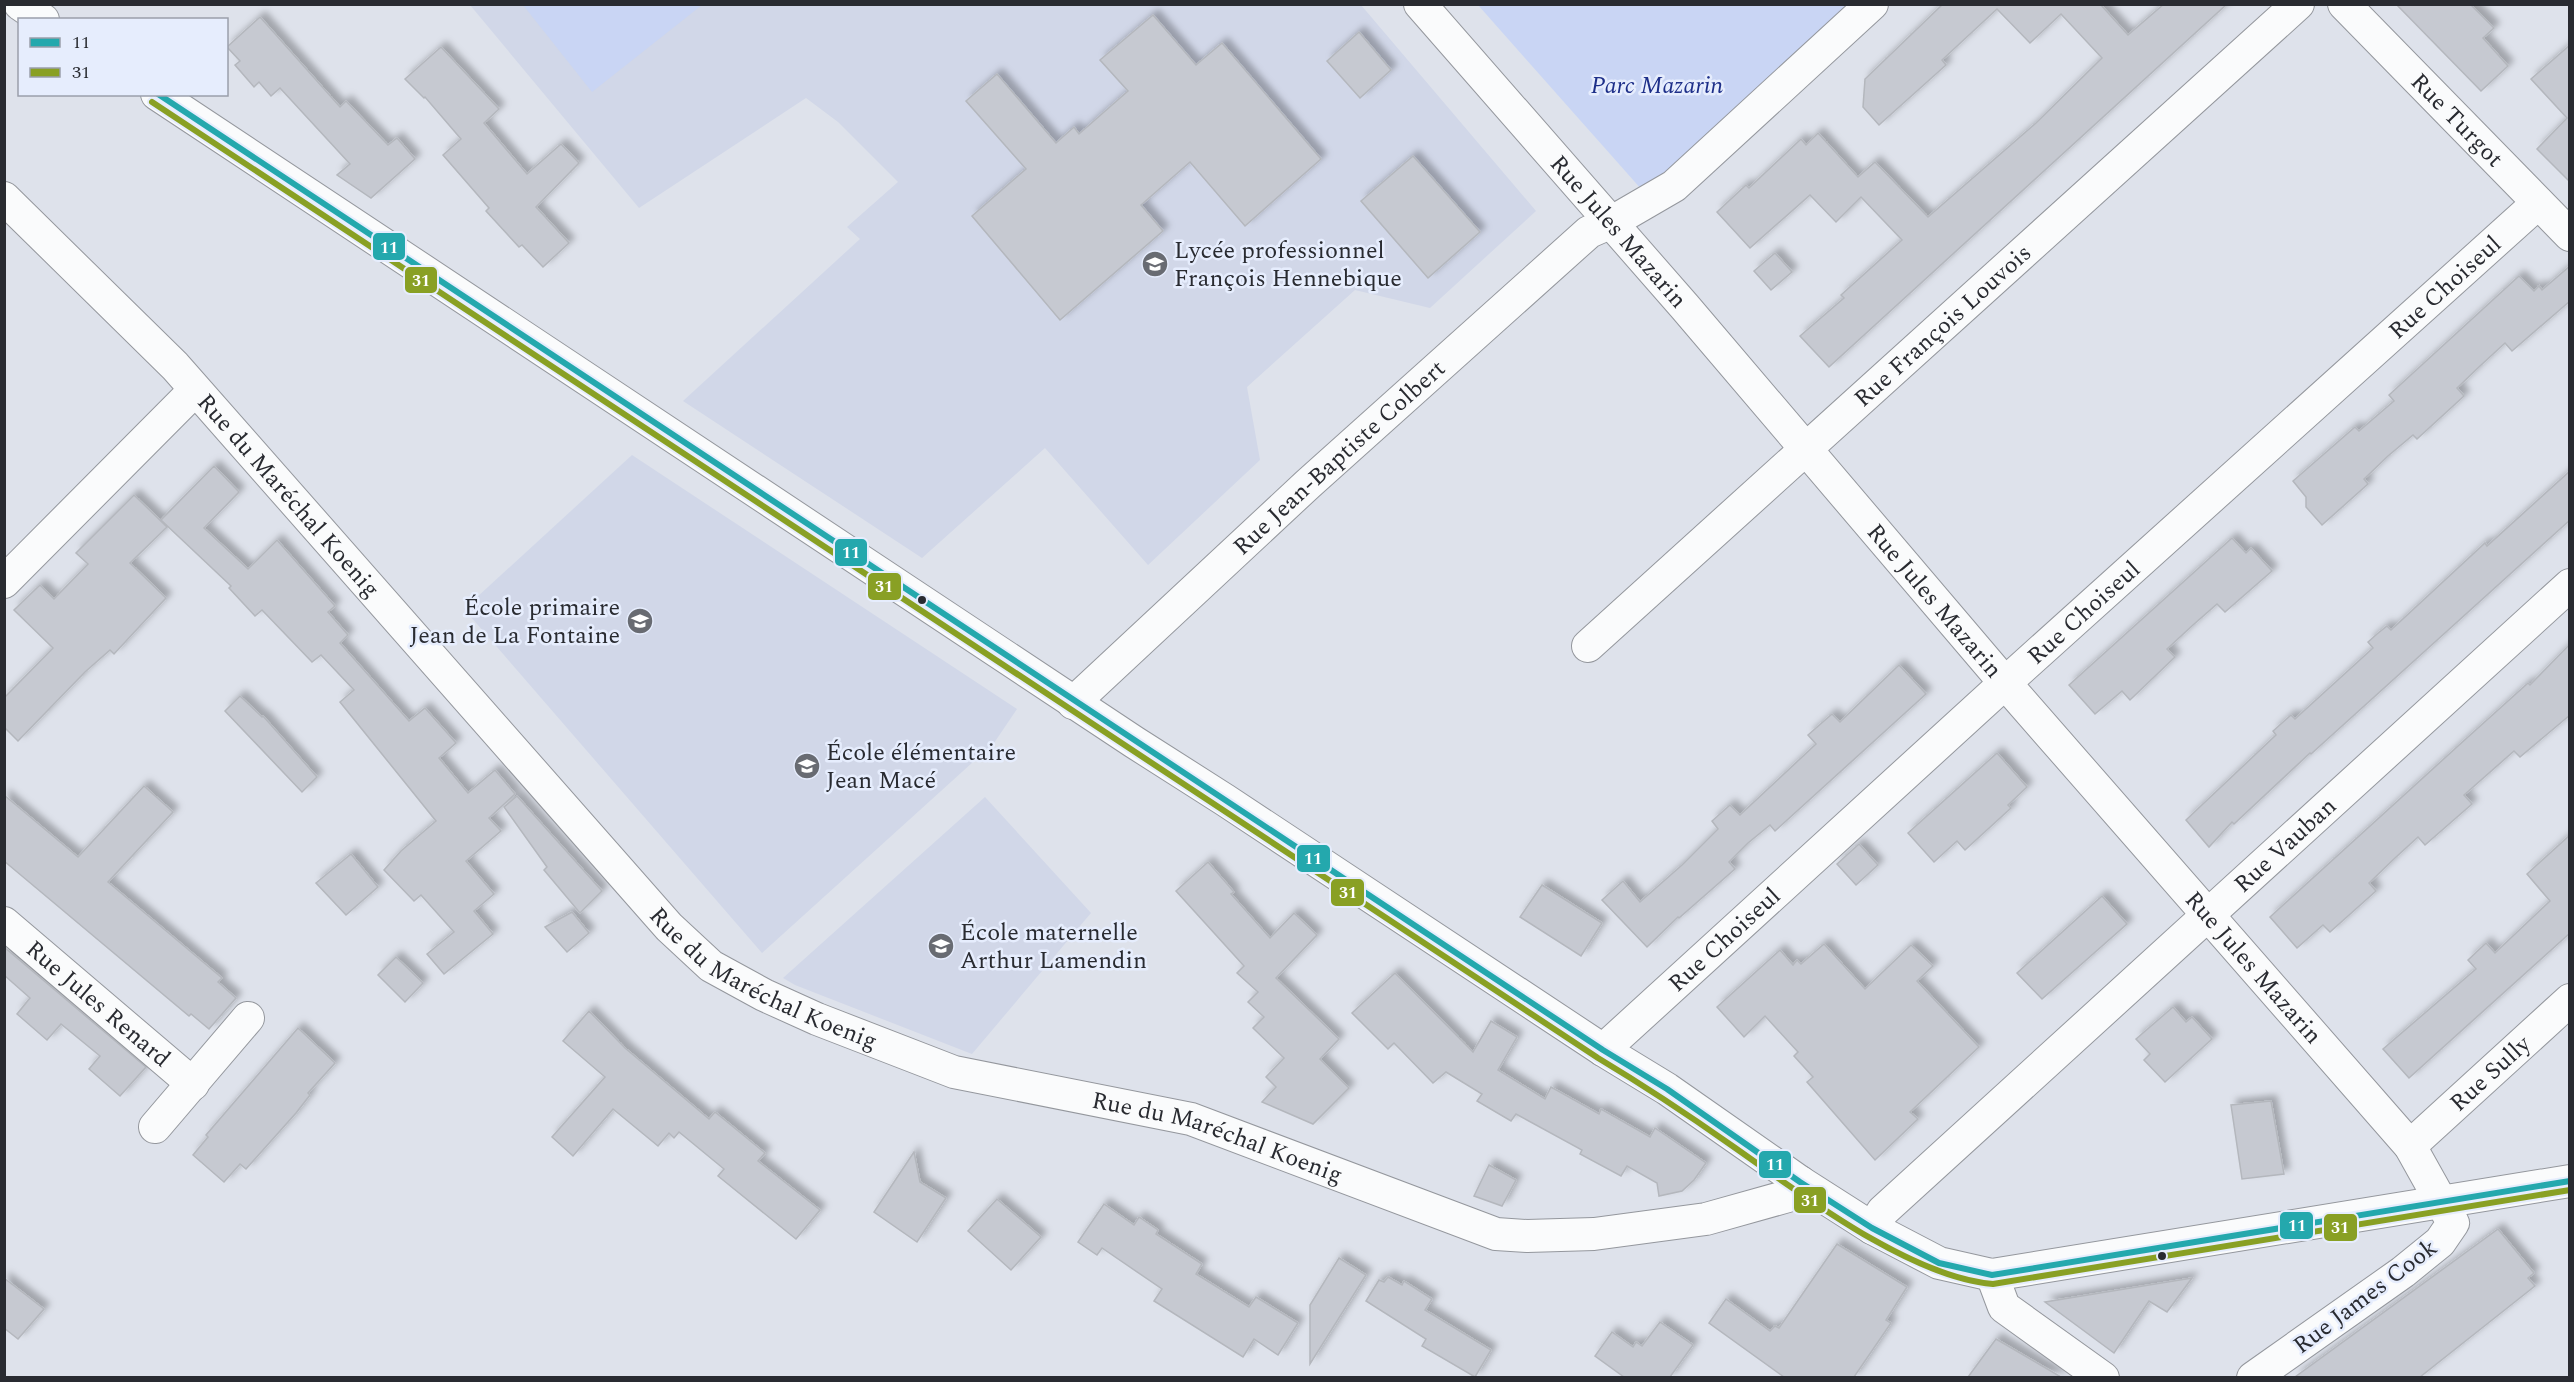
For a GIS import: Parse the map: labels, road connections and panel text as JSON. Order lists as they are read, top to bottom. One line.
{"streets":{"street":["Rue Turgot","Rue Jules Mazarin","Rue Choiseul","Rue François Louvois","Rue Jean-Baptiste Colbert","Rue du Maréchal Koenig","Rue Vauban","Rue Jules Renard","Rue Sully","Rue James Cook"]},"crossings":[["Rue Turgot","Rue Choiseul"],["Rue Jules Mazarin","Rue Choiseul"],["Rue Jules Mazarin","Rue François Louvois"],["Rue Jules Mazarin","Rue Jean-Baptiste Colbert"],["Rue Jules Mazarin","Rue Vauban"],["Rue Jules Mazarin","Rue Sully"],["Rue Jules Mazarin","Rue James Cook"]],"parks":["Parc Mazarin"],"places":{"school or university":["Lycée professionnel François Hennebique","École primaire Jean de La Fontaine","École élémentaire Jean Macé","École maternelle Arthur Lamendin"]},"lines":["transit line 11","transit line 31"],"legend":["11","31"]}
